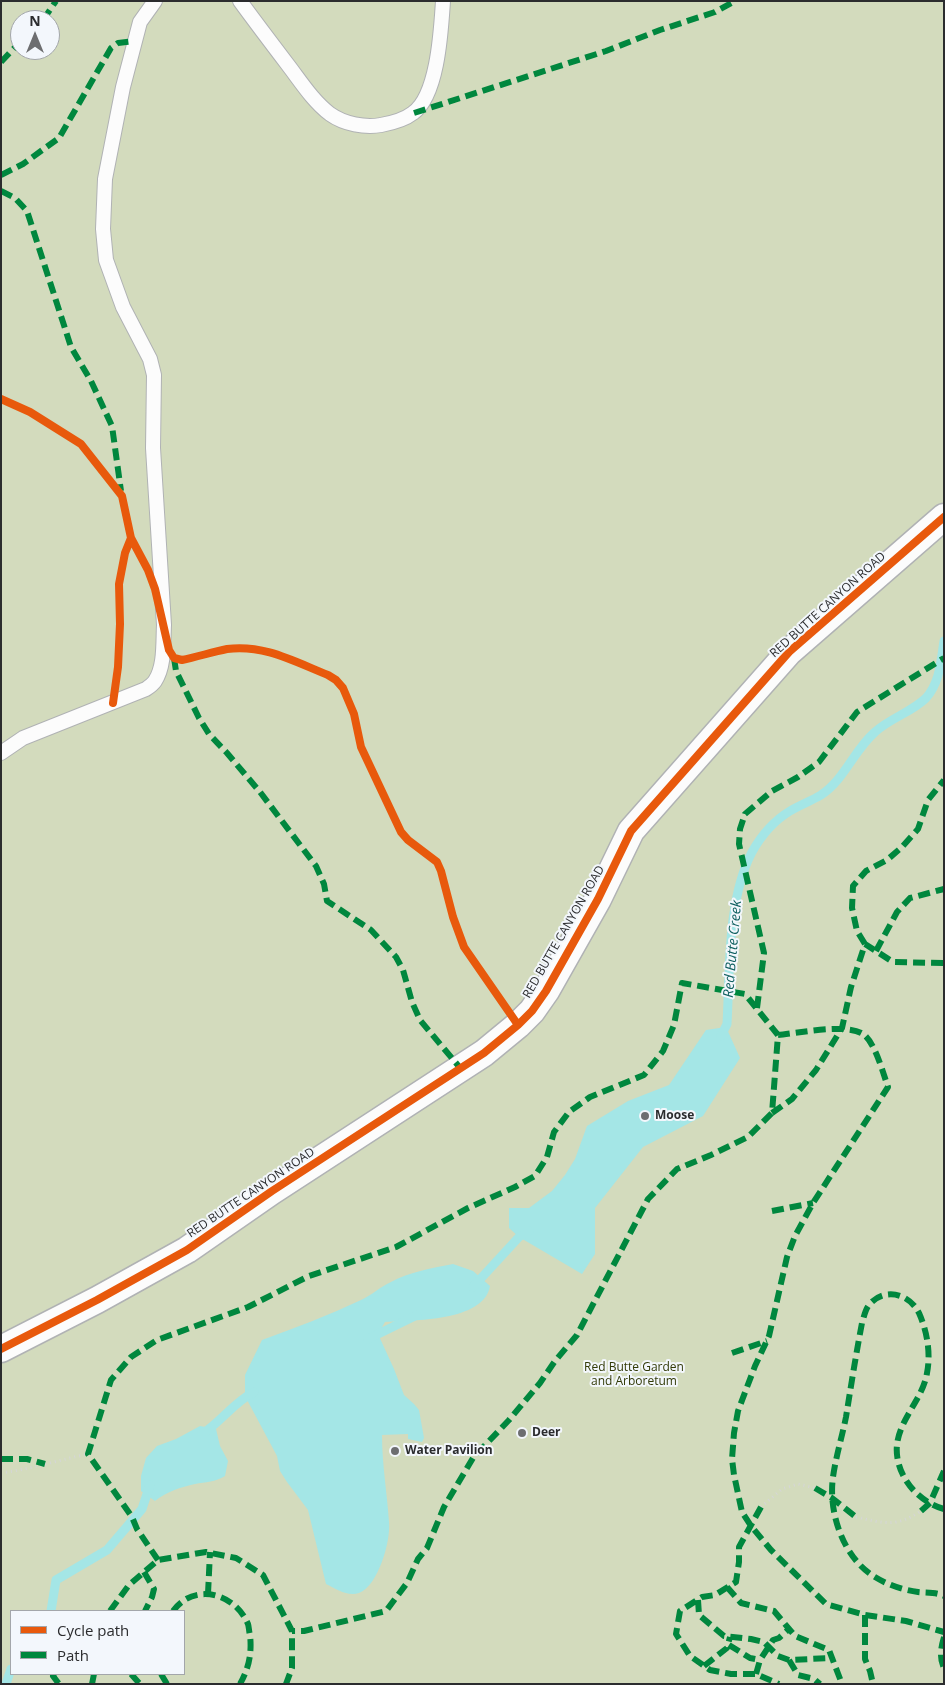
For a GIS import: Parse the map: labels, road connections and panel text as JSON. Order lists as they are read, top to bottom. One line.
{"streets":{"street":["RED BUTTE CANYON ROAD"]},"water":["Red Butte Creek"],"parks":["Red Butte Garden and Arboretum"],"places":["Moose","Deer","Water Pavilion"],"legend":["Cycle path","Path"],"north":"top"}
